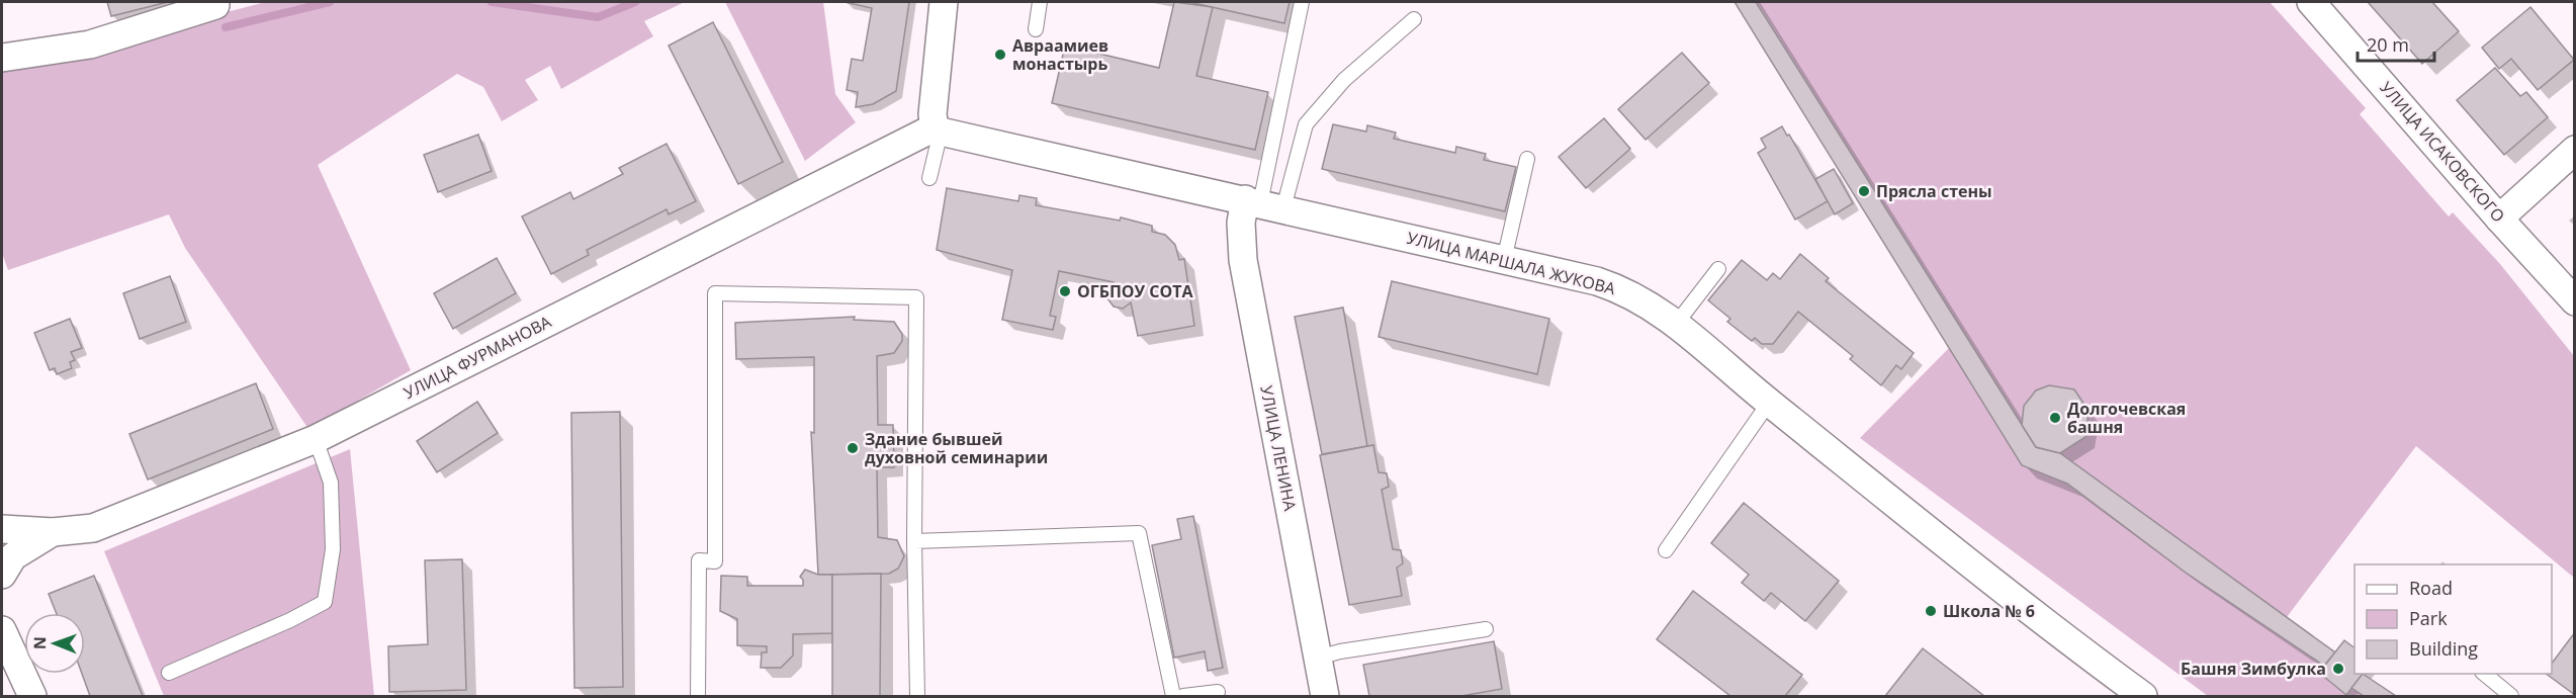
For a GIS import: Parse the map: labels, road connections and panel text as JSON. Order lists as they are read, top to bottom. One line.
{"streets":{"street":["УЛИЦА ИСАКОВСКОГО","УЛИЦА МАРШАЛА ЖУКОВА","УЛИЦА ФУРМАНОВА","УЛИЦА ЛЕНИНА"]},"crossings":[["УЛИЦА МАРШАЛА ЖУКОВА","УЛИЦА ФУРМАНОВА"],["УЛИЦА МАРШАЛА ЖУКОВА","УЛИЦА ЛЕНИНА"]],"places":["Авраамиев монастырь","Прясла стены","ОГБПОУ СОТА","Долгочевская башня","Здание бывшей духовной семинарии","Школа № 6","Башня Зимбулка"],"legend":["Road","Park","Building"],"scale_bar":"20 m","north":"left"}
